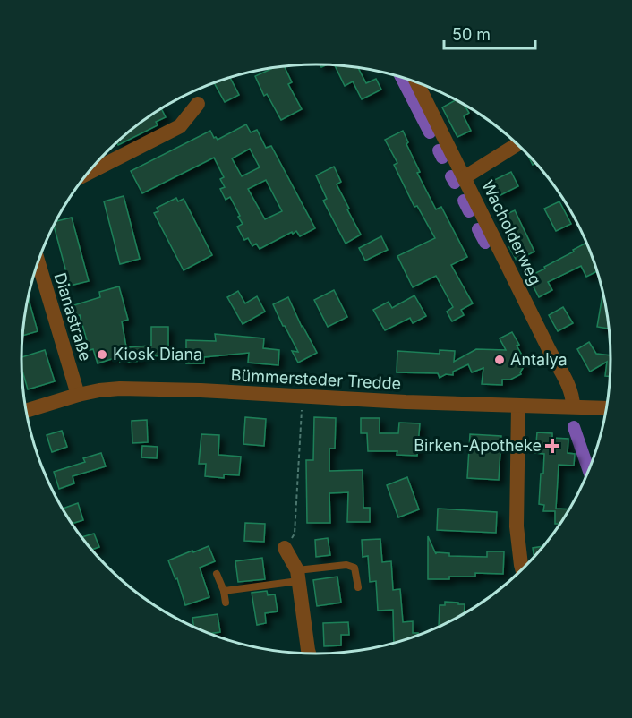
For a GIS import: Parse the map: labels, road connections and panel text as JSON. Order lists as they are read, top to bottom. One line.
{"streets":{"street":["Wacholderweg","Dianastraße","Bümmersteder Tredde"]},"crossings":[["Wacholderweg","Bümmersteder Tredde"],["Dianastraße","Bümmersteder Tredde"]],"places":{"other":["Kiosk Diana","Antalya"],"health":["Birken-Apotheke"]},"scale_bar":"50 m"}
